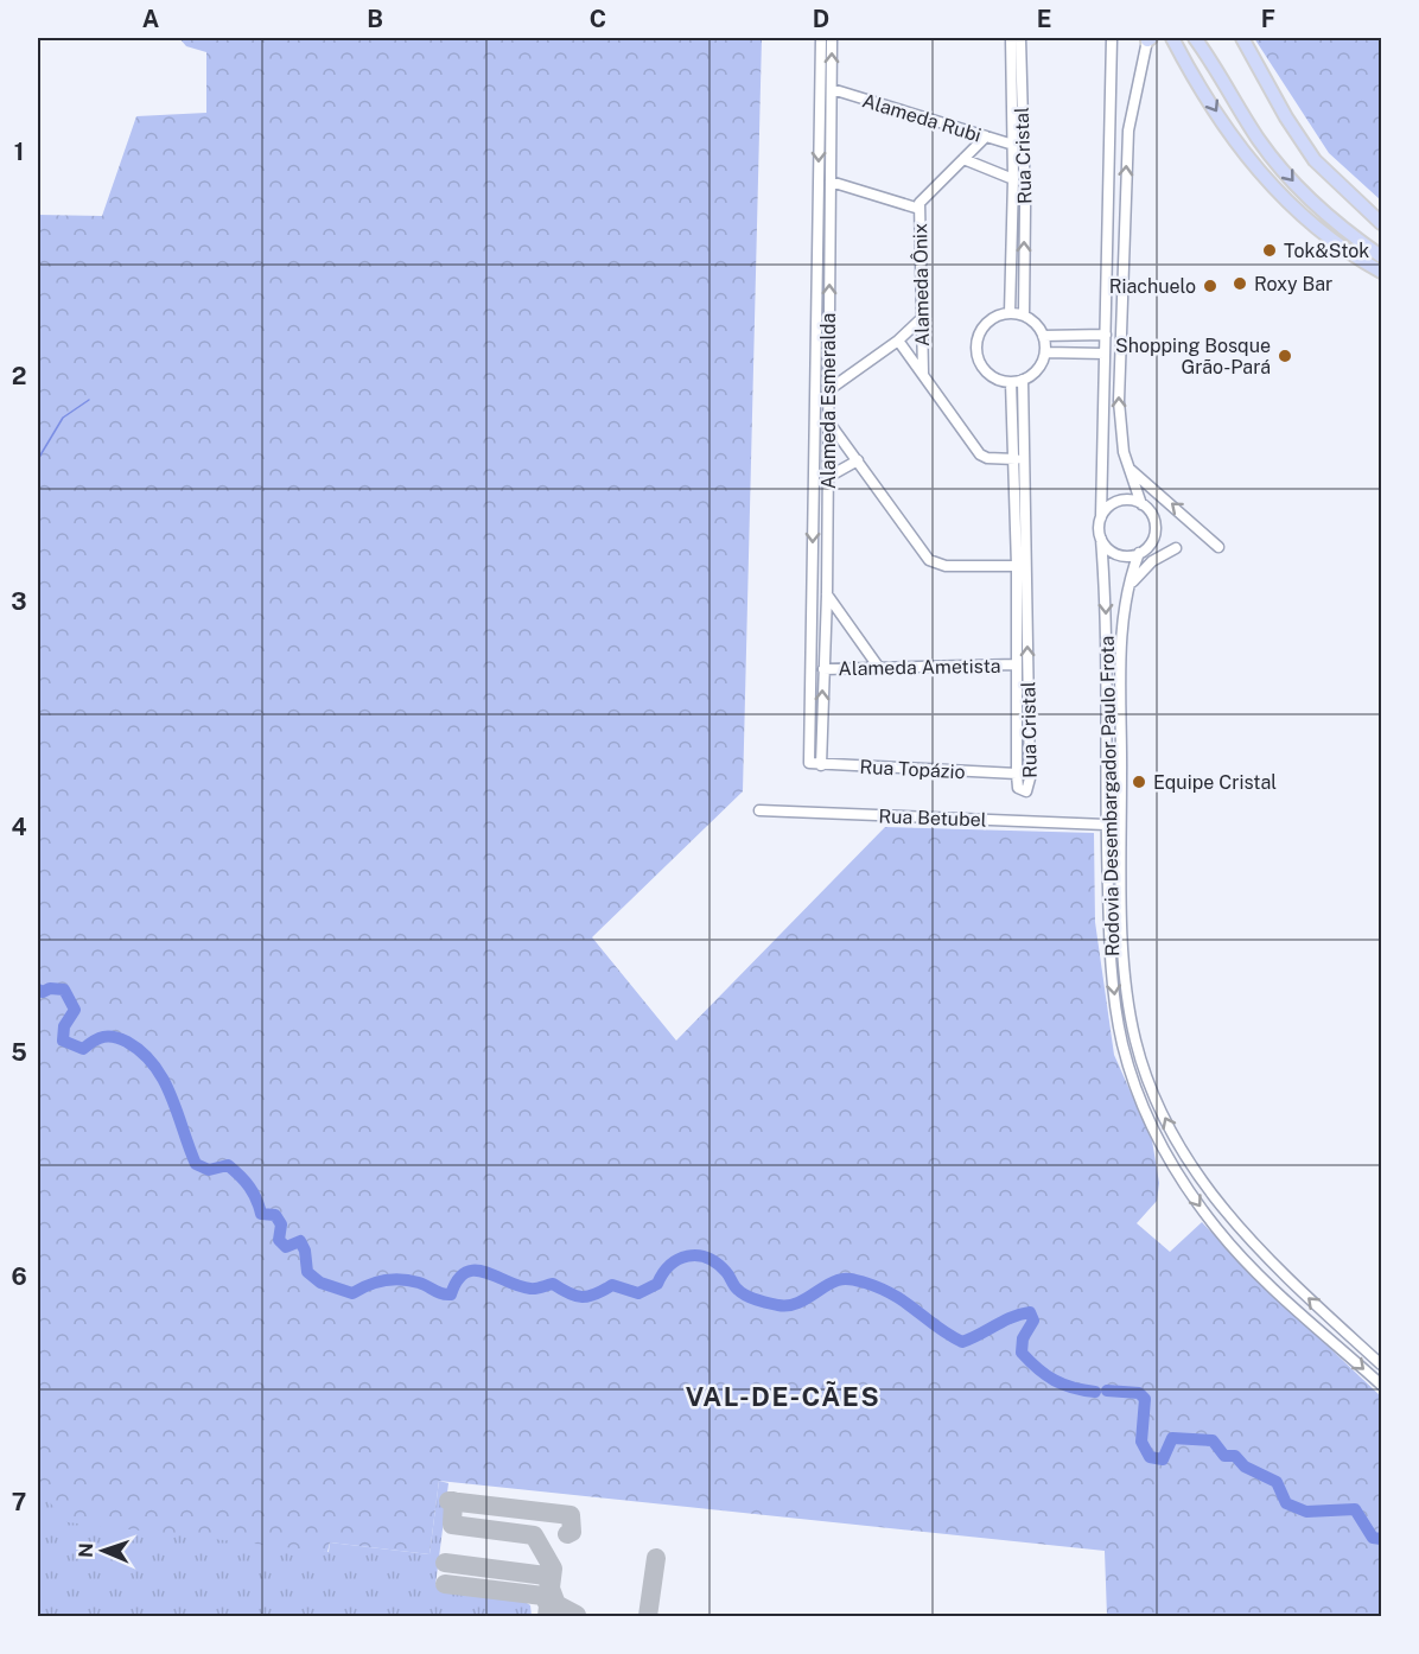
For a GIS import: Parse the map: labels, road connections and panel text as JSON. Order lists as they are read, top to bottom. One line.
{"streets":{"street":["Alameda Rubi","Rua Cristal","Alameda Ônix","Alameda Esmeralda","Alameda Ametista","Rua Topázio","Rodovia Desembargador Paulo Frota","Rua Betubel"]},"crossings":[["Alameda Rubi","Rua Cristal"],["Alameda Rubi","Alameda Ônix"],["Alameda Rubi","Alameda Esmeralda"],["Rua Cristal","Alameda Ônix"],["Rua Cristal","Alameda Ametista"],["Rua Cristal","Rua Topázio"],["Alameda Esmeralda","Alameda Ametista"],["Alameda Esmeralda","Rua Topázio"],["Rodovia Desembargador Paulo Frota","Rua Betubel"]],"districts":["VAL-DE-CÃES"],"places":["Tok&Stok","Roxy Bar","Riachuelo","Shopping Bosque Grão-Pará","Equipe Cristal"],"north":"left","grid":{"columns":["A","B","C","D","E","F"],"rows":["1","2","3","4","5","6","7"]}}
